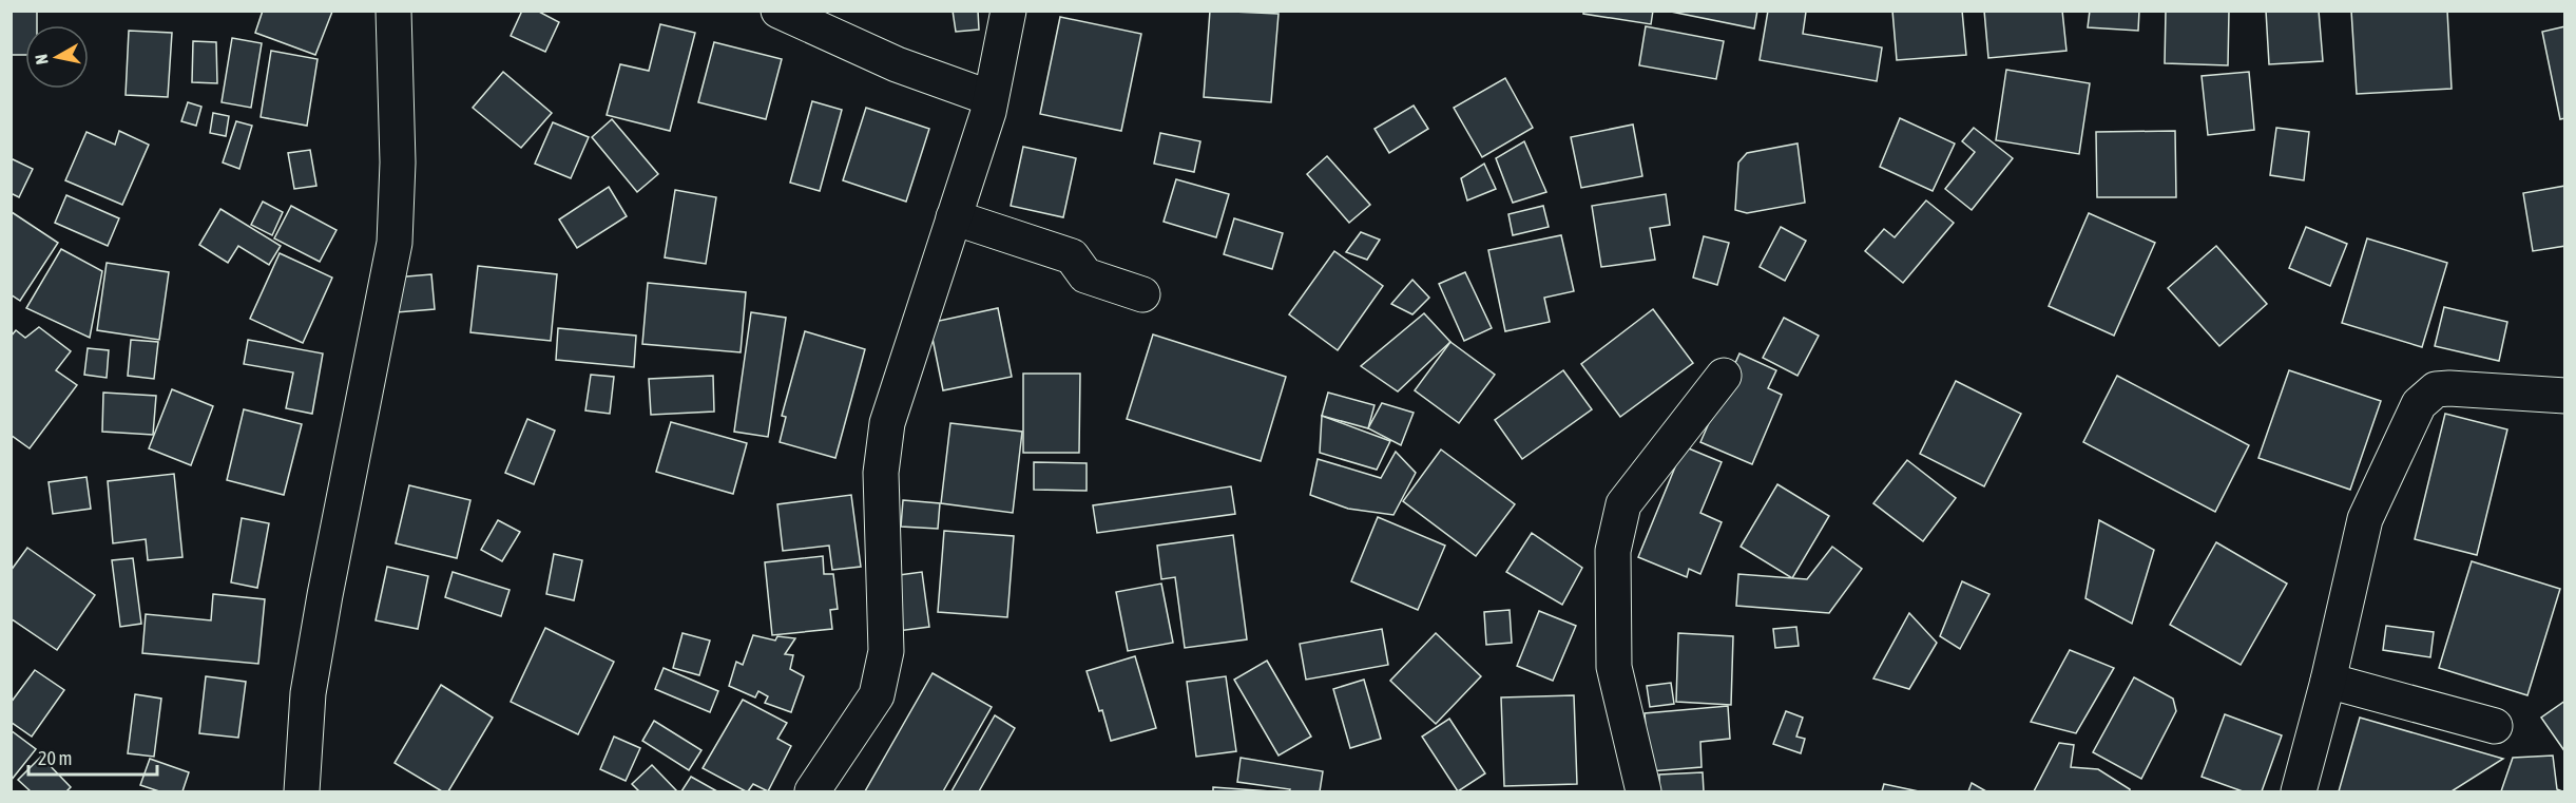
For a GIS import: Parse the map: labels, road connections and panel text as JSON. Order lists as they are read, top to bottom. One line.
{"scale_bar":"20 m","north":"left"}
